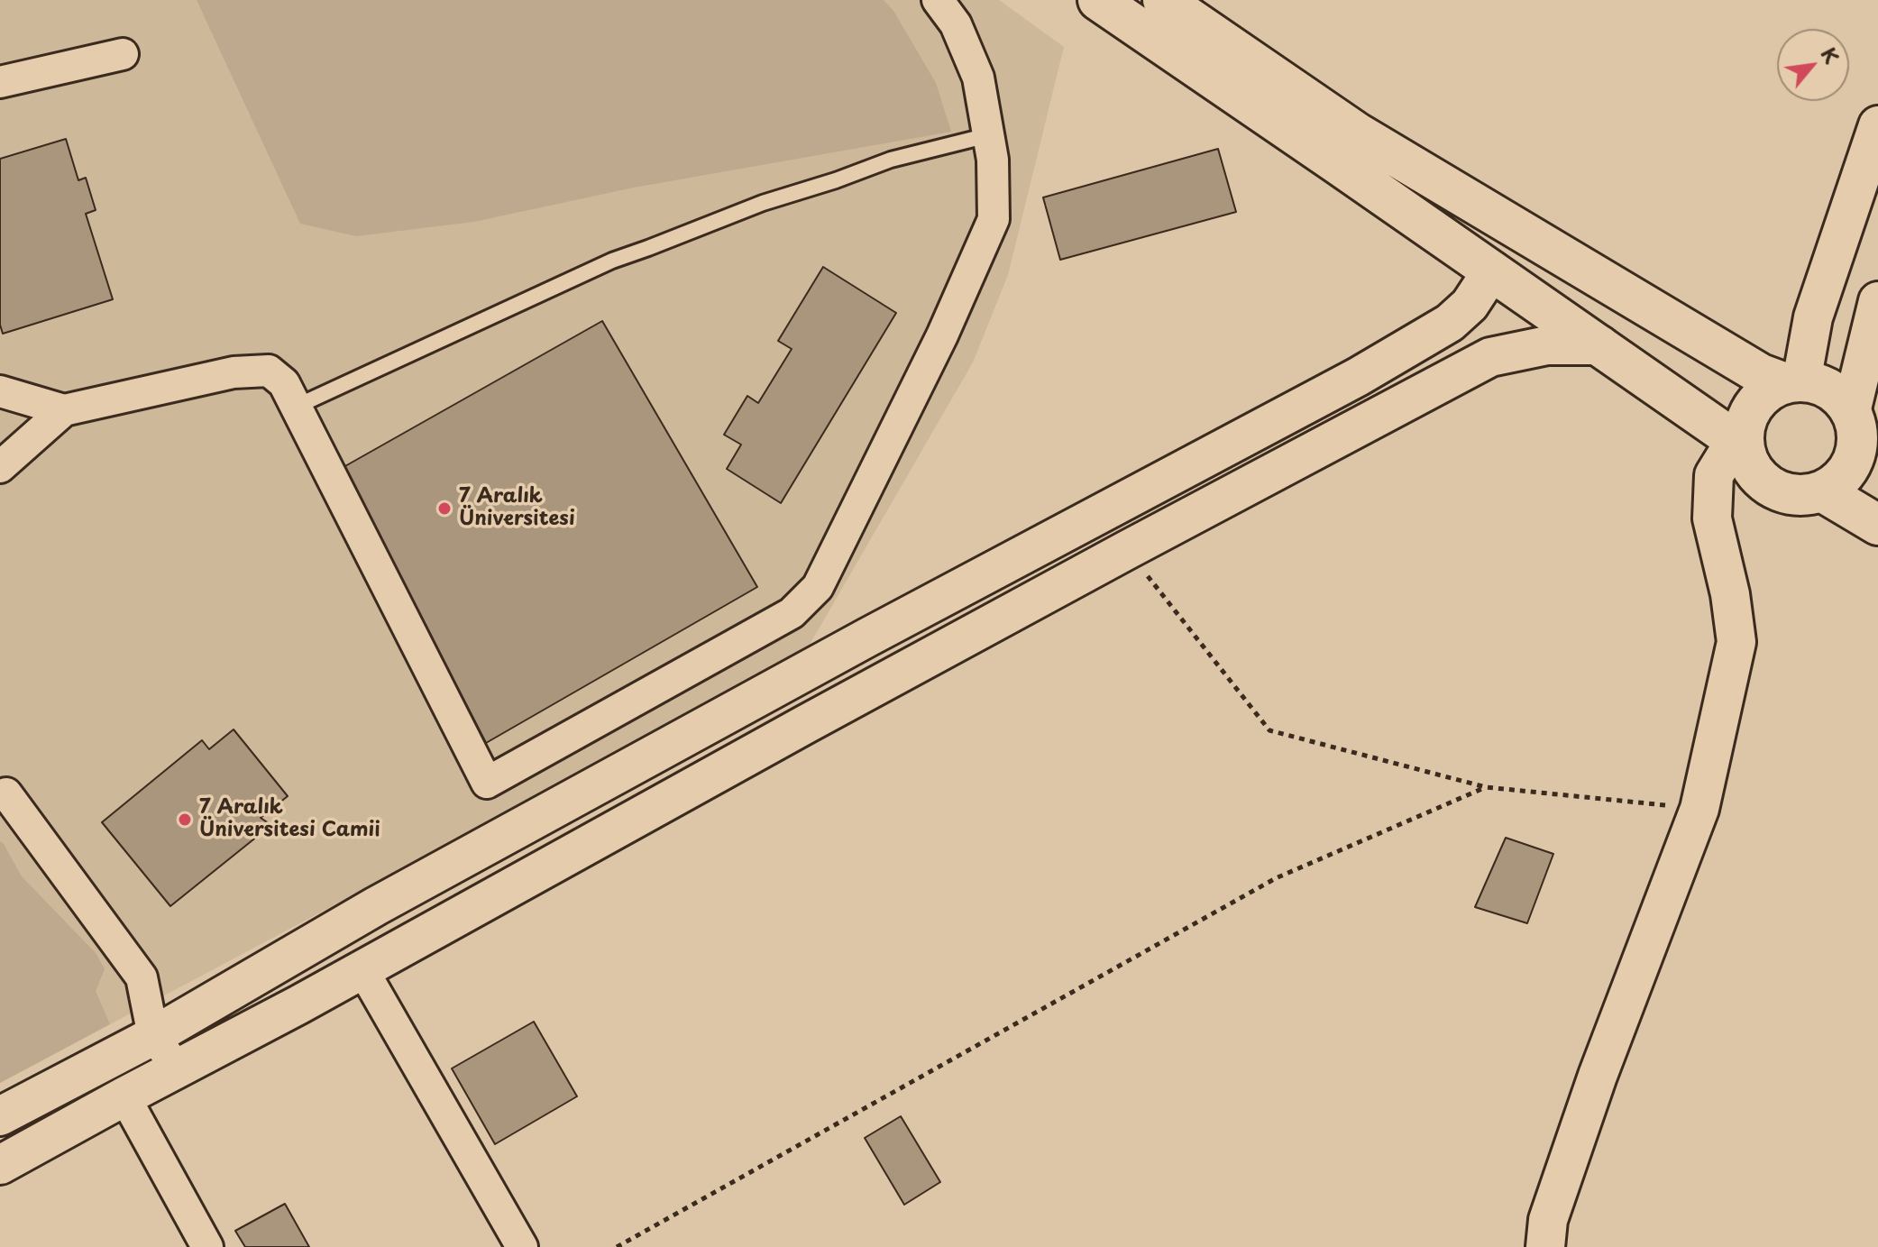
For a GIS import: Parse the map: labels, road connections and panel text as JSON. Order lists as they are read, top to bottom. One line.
{"places":["7 Aralık Üniversitesi","7 Aralık Üniversitesi Camii"],"north":"top right"}
